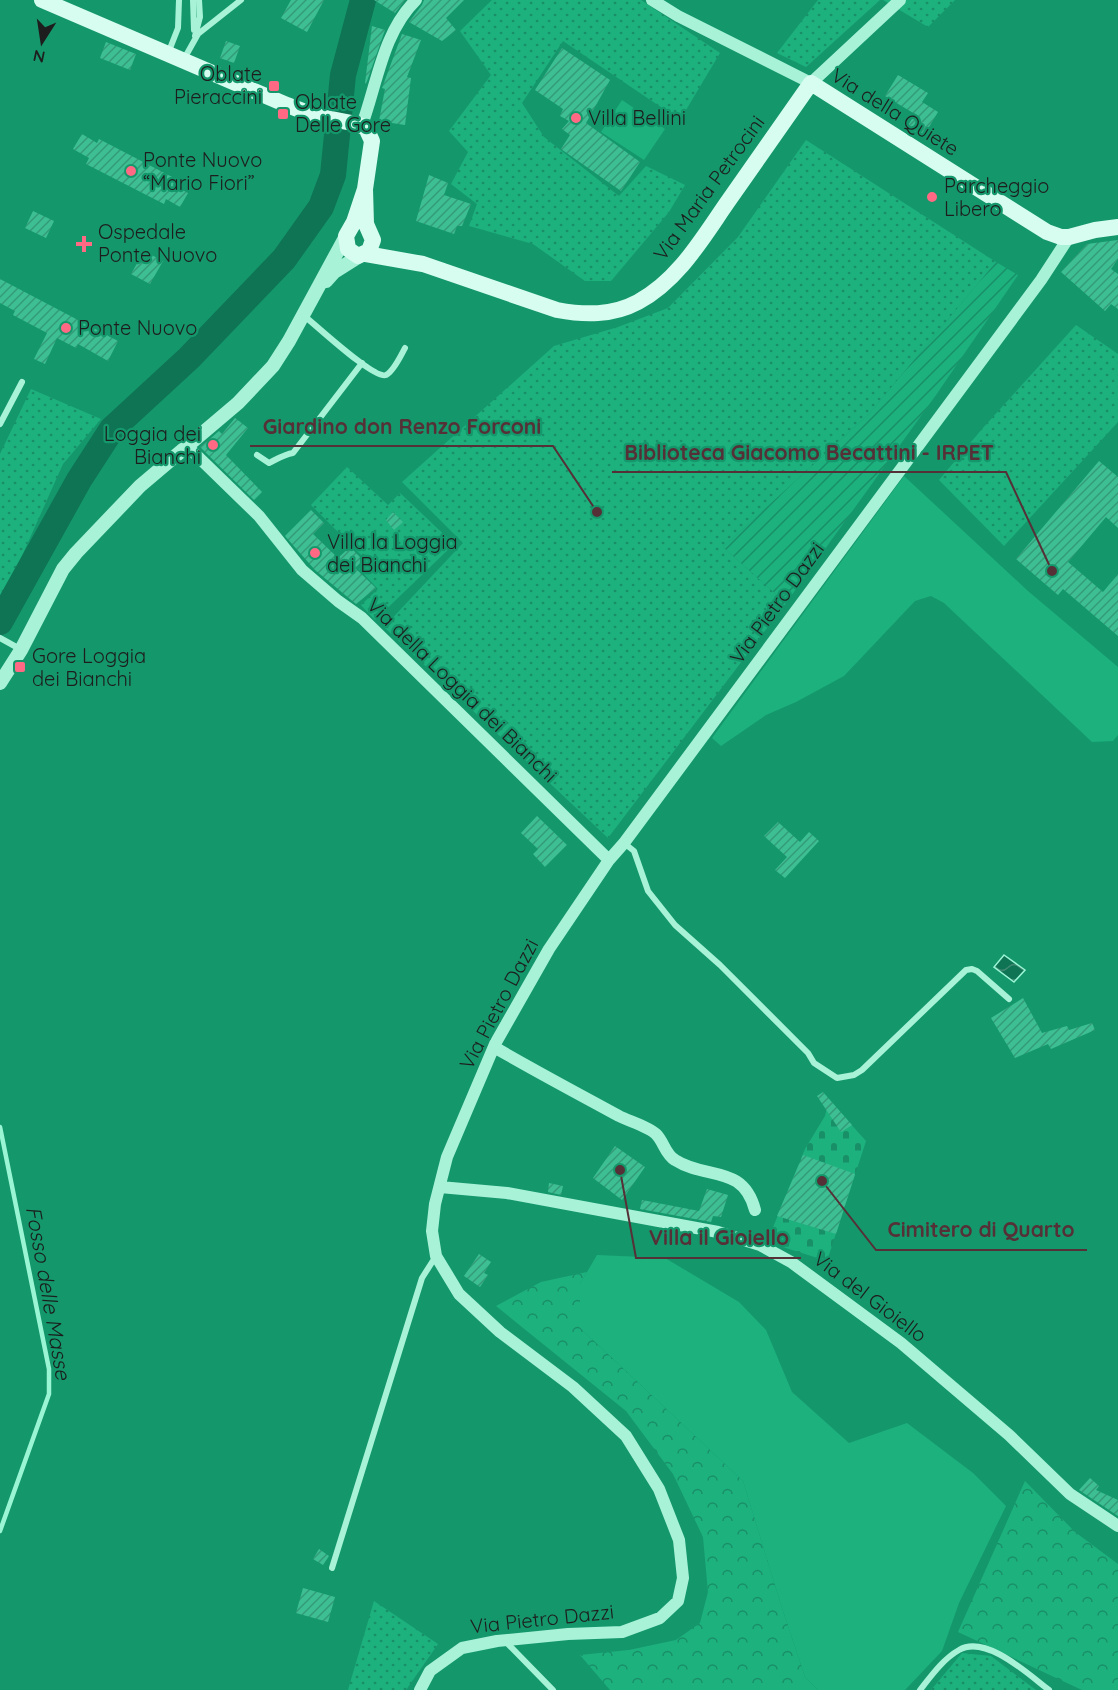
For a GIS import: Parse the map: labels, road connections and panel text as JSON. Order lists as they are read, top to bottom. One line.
{"streets":{"main road":["Via della Quiete","Via Maria Petrocini"],"street":["Via Pietro Dazzi","Via della Loggia dei Bianchi","Via del Gioiello"]},"crossings":[["Via della Quiete","Via Maria Petrocini"],["Via della Quiete","Via Pietro Dazzi"],["Via Pietro Dazzi","Via della Loggia dei Bianchi"],["Via Pietro Dazzi","Via del Gioiello"]],"water":["Fosso delle Masse"],"places":{"transit":["Oblate Pieraccini","Oblate Delle Gore","Gore Loggia dei Bianchi"],"other":["Villa Bellini","Ponte Nuovo “Mario Fiori”","Parcheggio Libero","Ponte Nuovo","Loggia dei Bianchi","Giardino don Renzo Forconi","Villa la Loggia dei Bianchi","Biblioteca Giacomo Becattini - IRPET","Villa il Gioiello","Cimitero di Quarto"],"health":["Ospedale Ponte Nuovo"]},"north":"bottom"}
